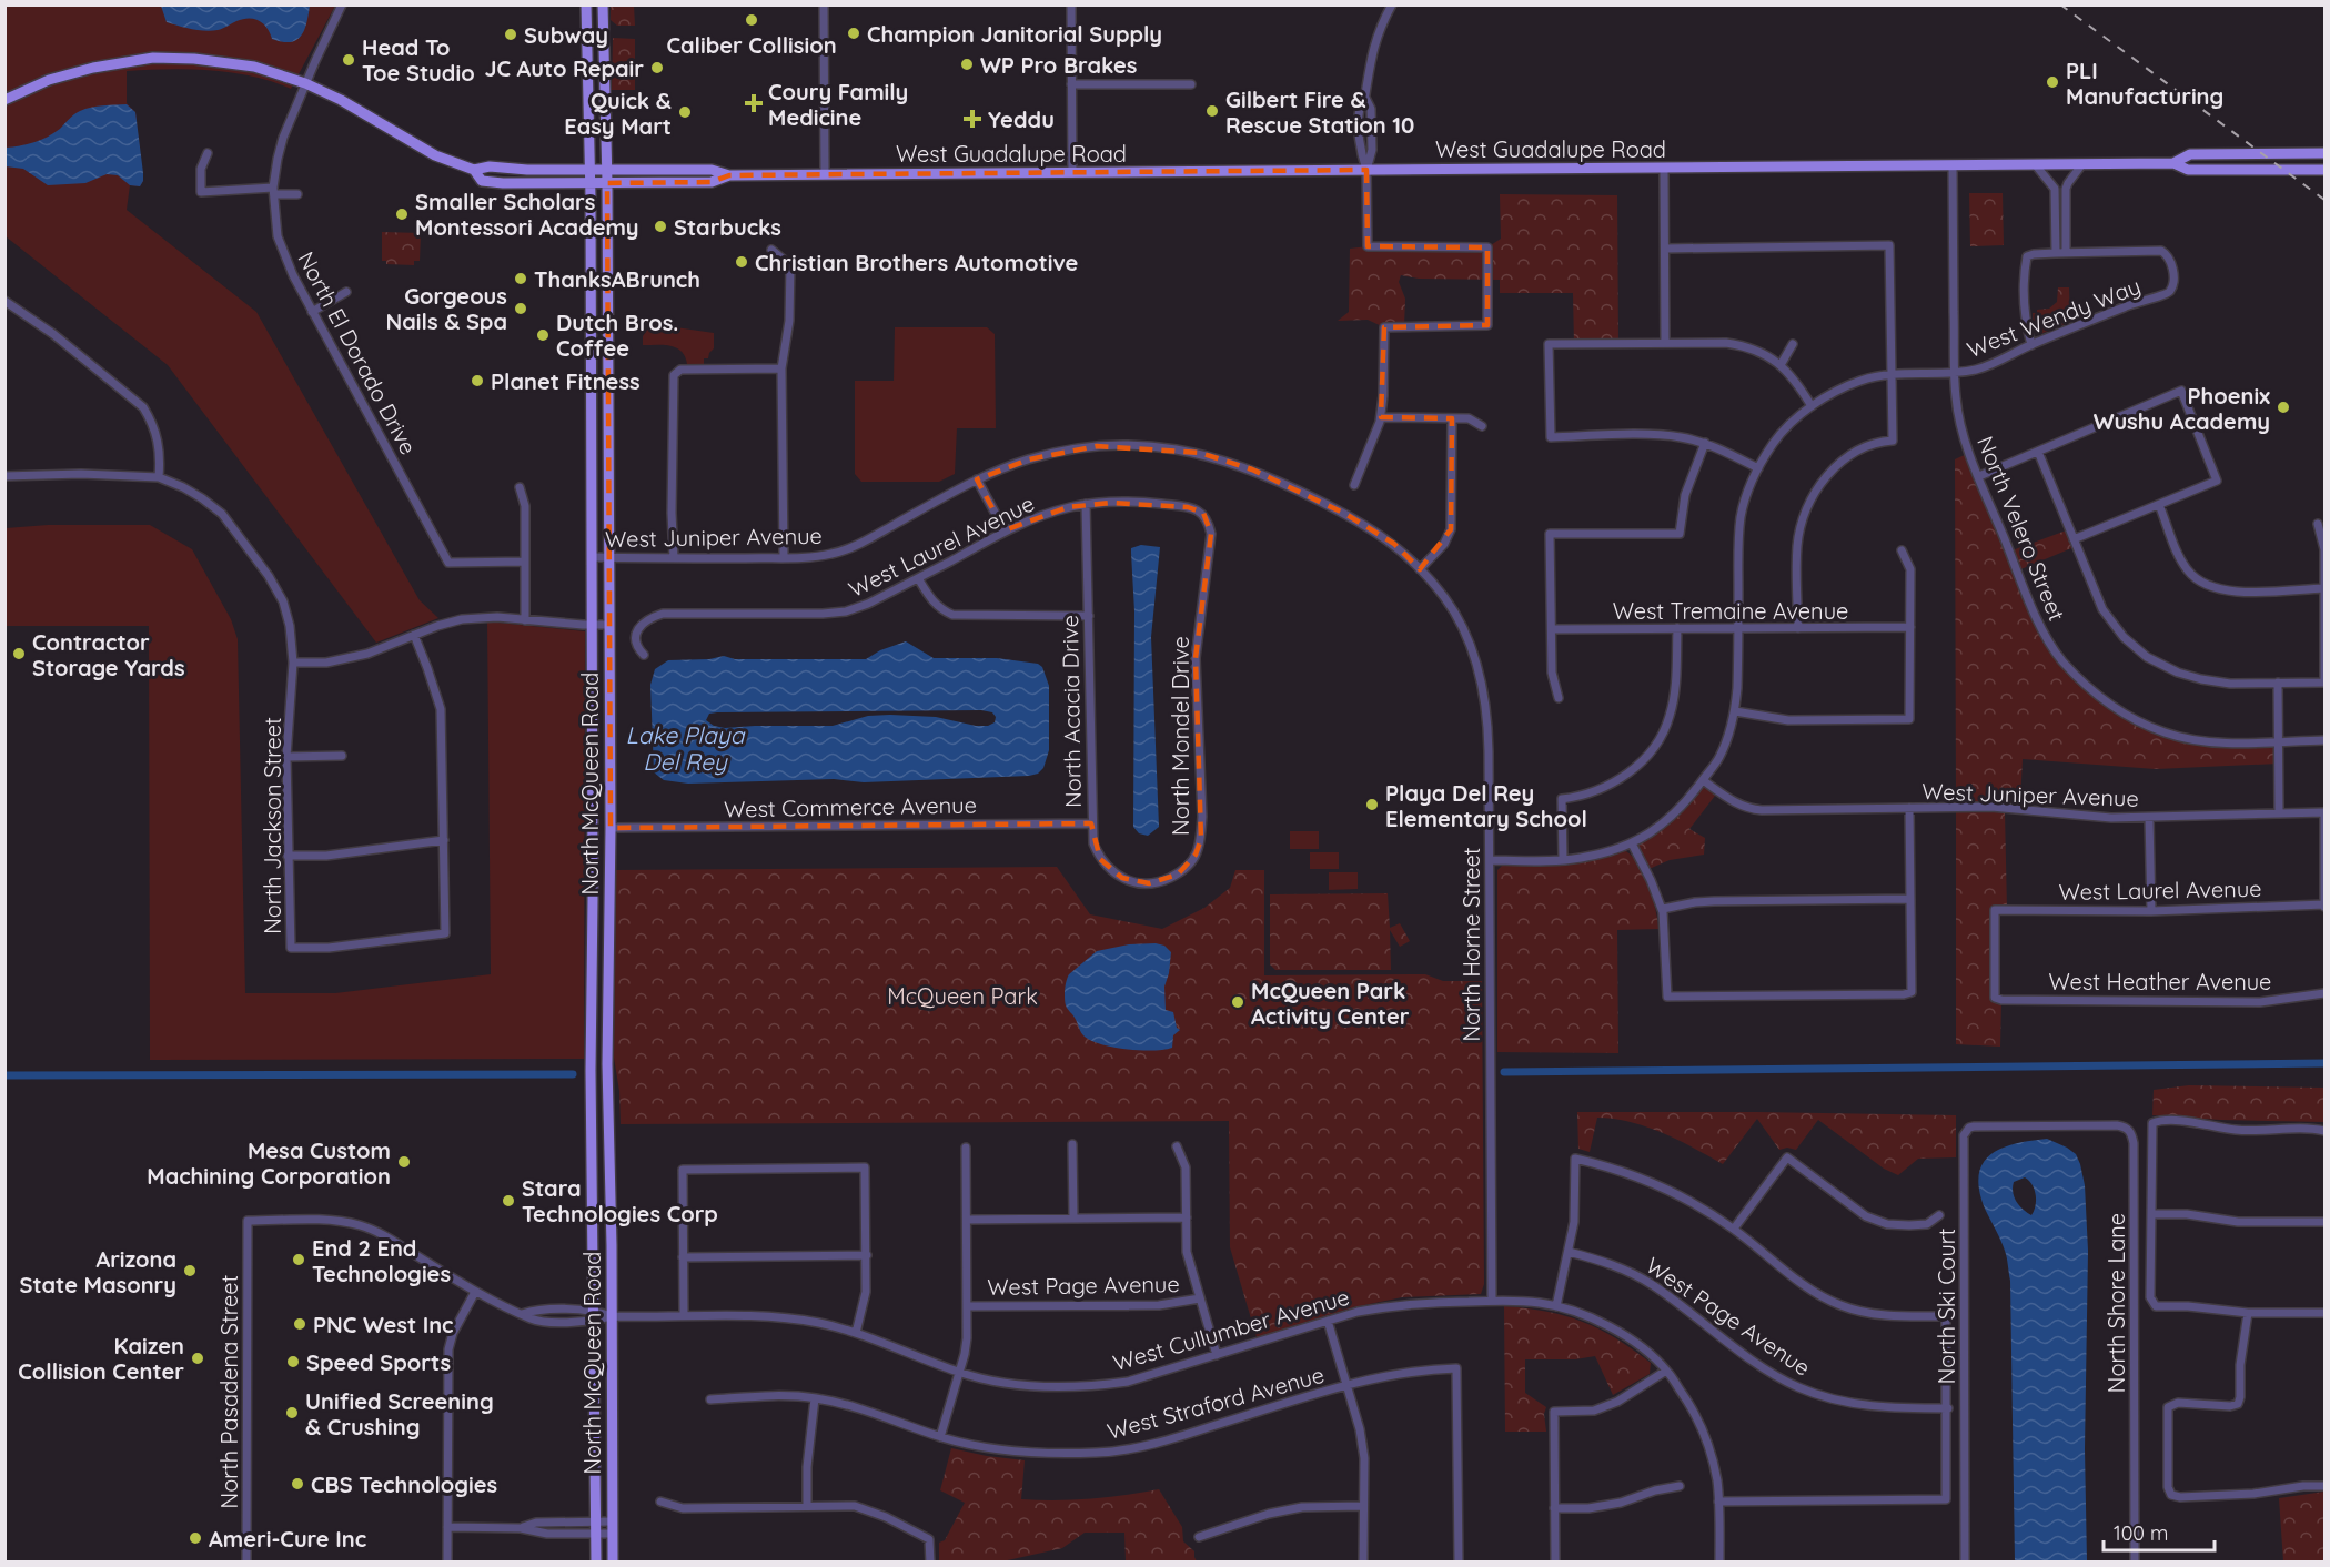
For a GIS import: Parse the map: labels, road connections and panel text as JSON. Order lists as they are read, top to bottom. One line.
{"streets":{"main road":["West Guadalupe Road","North McQueen Road"],"street":["West Wendy Way","North El Dorado Drive","North Velero Street","West Juniper Avenue","West Laurel Avenue","West Tremaine Avenue","North Acacia Drive","North Mondel Drive","West Commerce Avenue","North Jackson Street","North Horne Street","West Heather Avenue","West Page Avenue","North Shore Lane","North Ski Court","West Cullumber Avenue","North Pasadena Street","West Straford Avenue"]},"crossings":[["West Guadalupe Road","North El Dorado Drive"],["West Guadalupe Road","North Velero Street"],["West Guadalupe Road","North McQueen Road"],["West Wendy Way","North Velero Street"],["West Wendy Way","West Juniper Avenue"],["West Wendy Way","West Tremaine Avenue"],["West Wendy Way","North Horne Street"],["West Juniper Avenue","North McQueen Road"],["West Juniper Avenue","North Horne Street"],["West Laurel Avenue","North Acacia Drive"],["West Laurel Avenue","North Mondel Drive"],["West Laurel Avenue","West Heather Avenue"],["North Acacia Drive","North Mondel Drive"],["North Acacia Drive","West Commerce Avenue"],["North McQueen Road","West Commerce Avenue"],["North McQueen Road","West Cullumber Avenue"],["North Horne Street","West Cullumber Avenue"],["North Shore Lane","North Ski Court"]],"water":["Lake Playa Del Rey"],"parks":["McQueen Park"],"places":{"other":["Caliber Collision","Champion Janitorial Supply","Subway","Head To Toe Studio","WP Pro Brakes","JC Auto Repair","PLI Manufacturing","Gilbert Fire & Rescue Station 10","Quick & Easy Mart","Smaller Scholars Montessori Academy","Starbucks","Christian Brothers Automotive","ThanksABrunch","Gorgeous Nails & Spa","Dutch Bros. Coffee","Planet Fitness","Phoenix Wushu Academy","Contractor Storage Yards","Playa Del Rey Elementary School","McQueen Park Activity Center","Mesa Custom Machining Corporation","Stara Technologies Corp","End 2 End Technologies","Arizona State Masonry","PNC West Inc","Kaizen Collision Center","Speed Sports","Unified Screening & Crushing","CBS Technologies","Ameri-Cure Inc"],"health":["Coury Family Medicine","Yeddu"]},"scale_bar":"100 m"}
